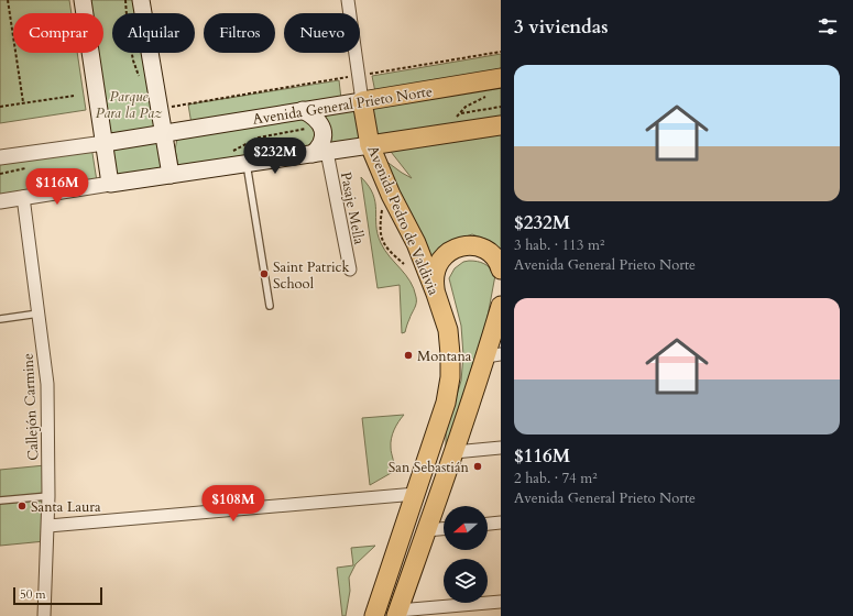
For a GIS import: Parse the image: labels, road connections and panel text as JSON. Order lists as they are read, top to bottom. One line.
{"streets":{"main road":["Avenida General Prieto Norte","Avenida Pedro de Valdivia"],"street":["Pasaje Mella","Callejón Carmine"]},"crossings":[["Avenida General Prieto Norte","Avenida Pedro de Valdivia"]],"parks":["Parque Para la Paz"],"places":["Saint Patrick School","Montana","San Sebastián","Santa Laura"],"scale_bar":"50 m","north":"left","page":{"heading":"3 viviendas","chip":["Comprar","Alquilar","Filtros","Nuevo"],"list":[{"name":"$232M","note":"3 hab. · 113 m² · Avenida General Prieto Norte"},{"name":"$116M","note":"2 hab. · 74 m² · Avenida General Prieto Norte"}],"price":["$232M","$116M","$108M"],"scale":"50 m"}}
